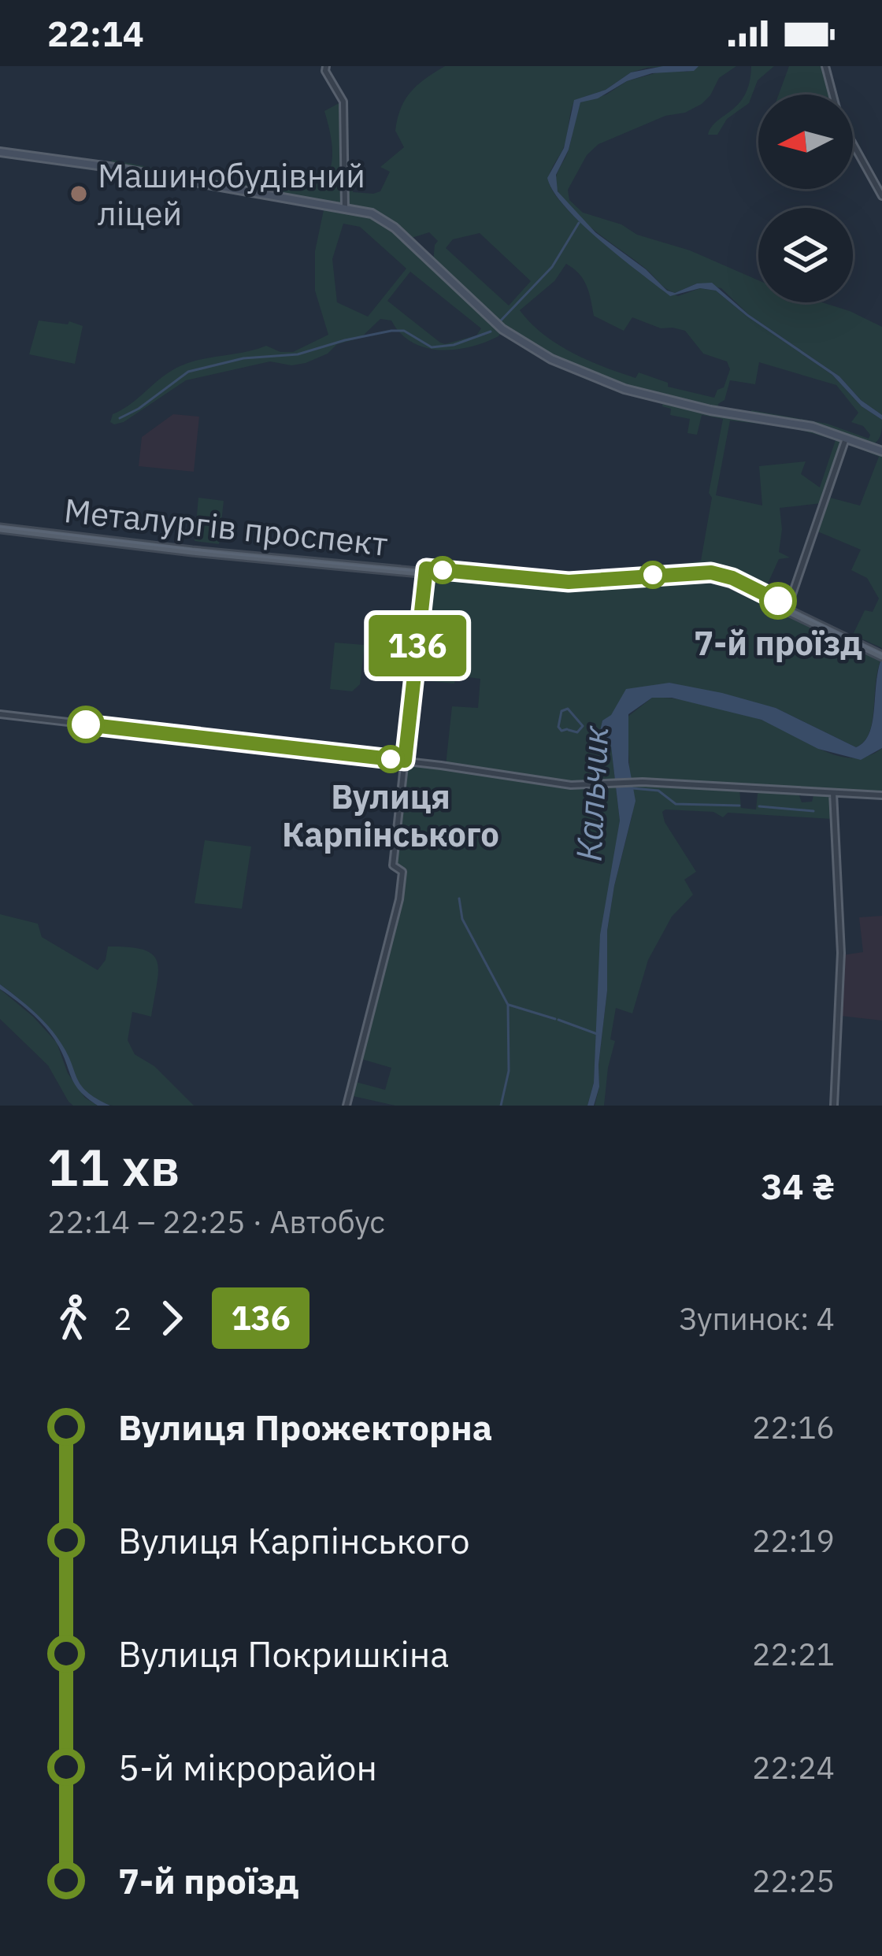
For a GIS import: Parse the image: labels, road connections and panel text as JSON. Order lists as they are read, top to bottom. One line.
{"streets":{"main road":["Металургів проспект"]},"water":["Кальчик"],"places":["Машинобудівний ліцей","7-й проїзд","Вулиця Карпінського"],"lines":["bus line 136"],"north":"left","page":{"status":"22:14","on_map":"136","heading":["11 хв","22:14 – 22:25 · Автобус","34 ₴"],"legs":["2","136","Зупинок: 4"],"list":[{"name":"Вулиця Прожекторна","value":"22:16"},{"name":"Вулиця Карпінського","value":"22:19"},{"name":"Вулиця Покришкіна","value":"22:21"},{"name":"5-й мікрорайон","value":"22:24"},{"name":"7-й проїзд","value":"22:25"}]}}
